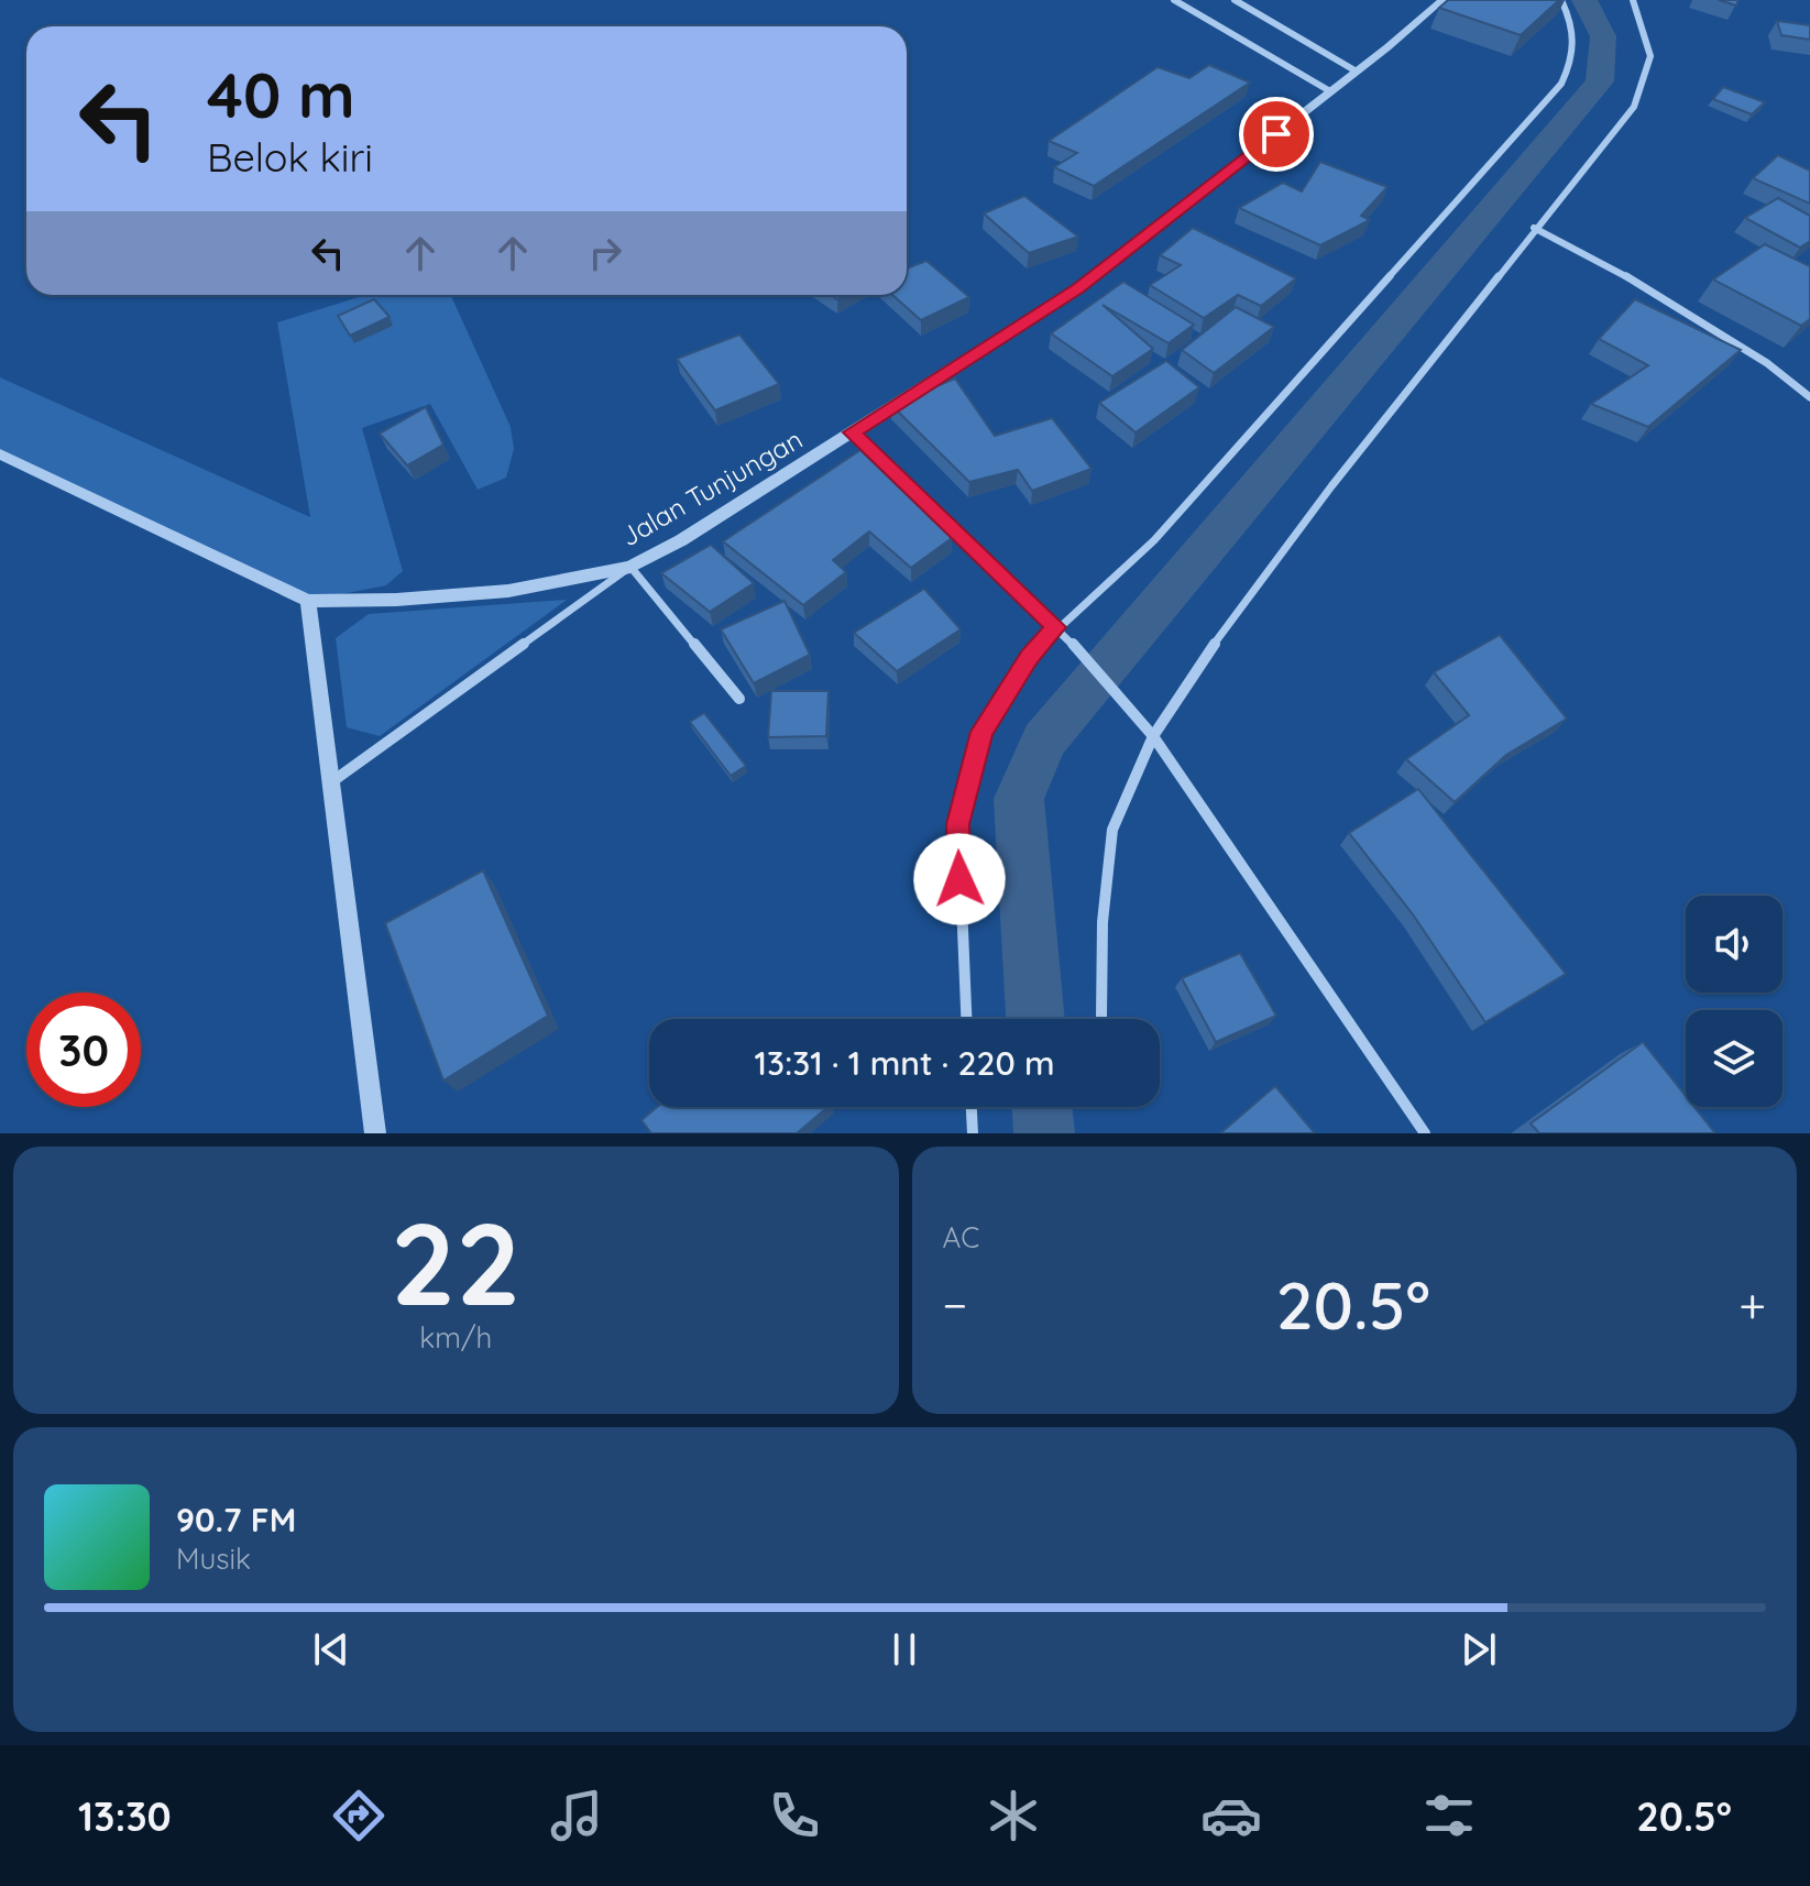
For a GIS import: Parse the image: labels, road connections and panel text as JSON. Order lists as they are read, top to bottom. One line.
{"streets":{"street":["Jalan Tunjungan"]},"page":{"turn":["40 m","Belok kiri"],"limit":"30","trip":"13:31 · 1 mnt · 220 m","tile":[["22","km/h"],"AC"],"heat":["−","20.5°","+"],"song":["90.7 FM","Musik"],"tabs":["13:30","20.5°"]}}
